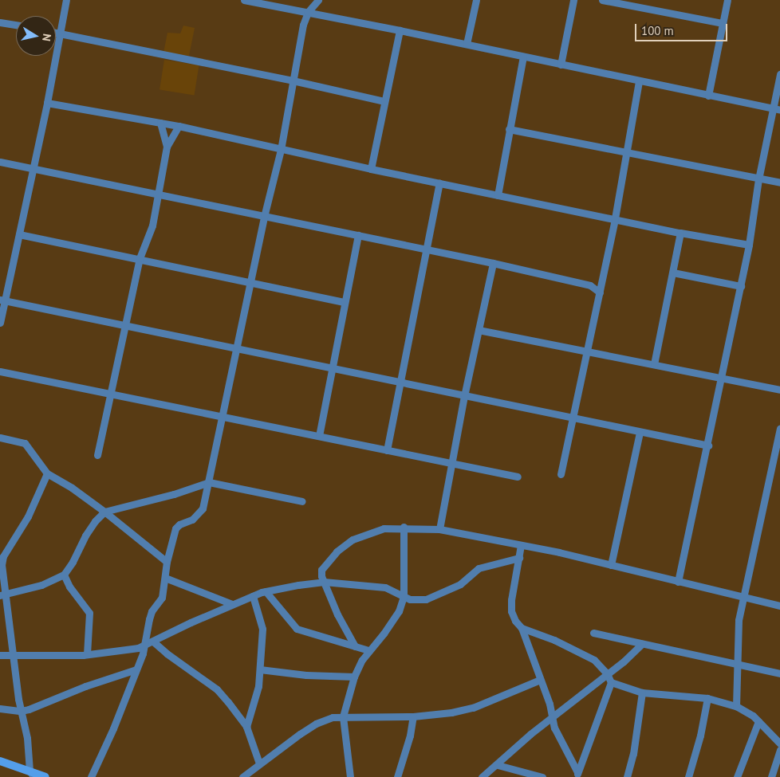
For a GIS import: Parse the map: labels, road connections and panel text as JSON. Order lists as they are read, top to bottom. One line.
{"scale_bar":"100 m","north":"right"}
